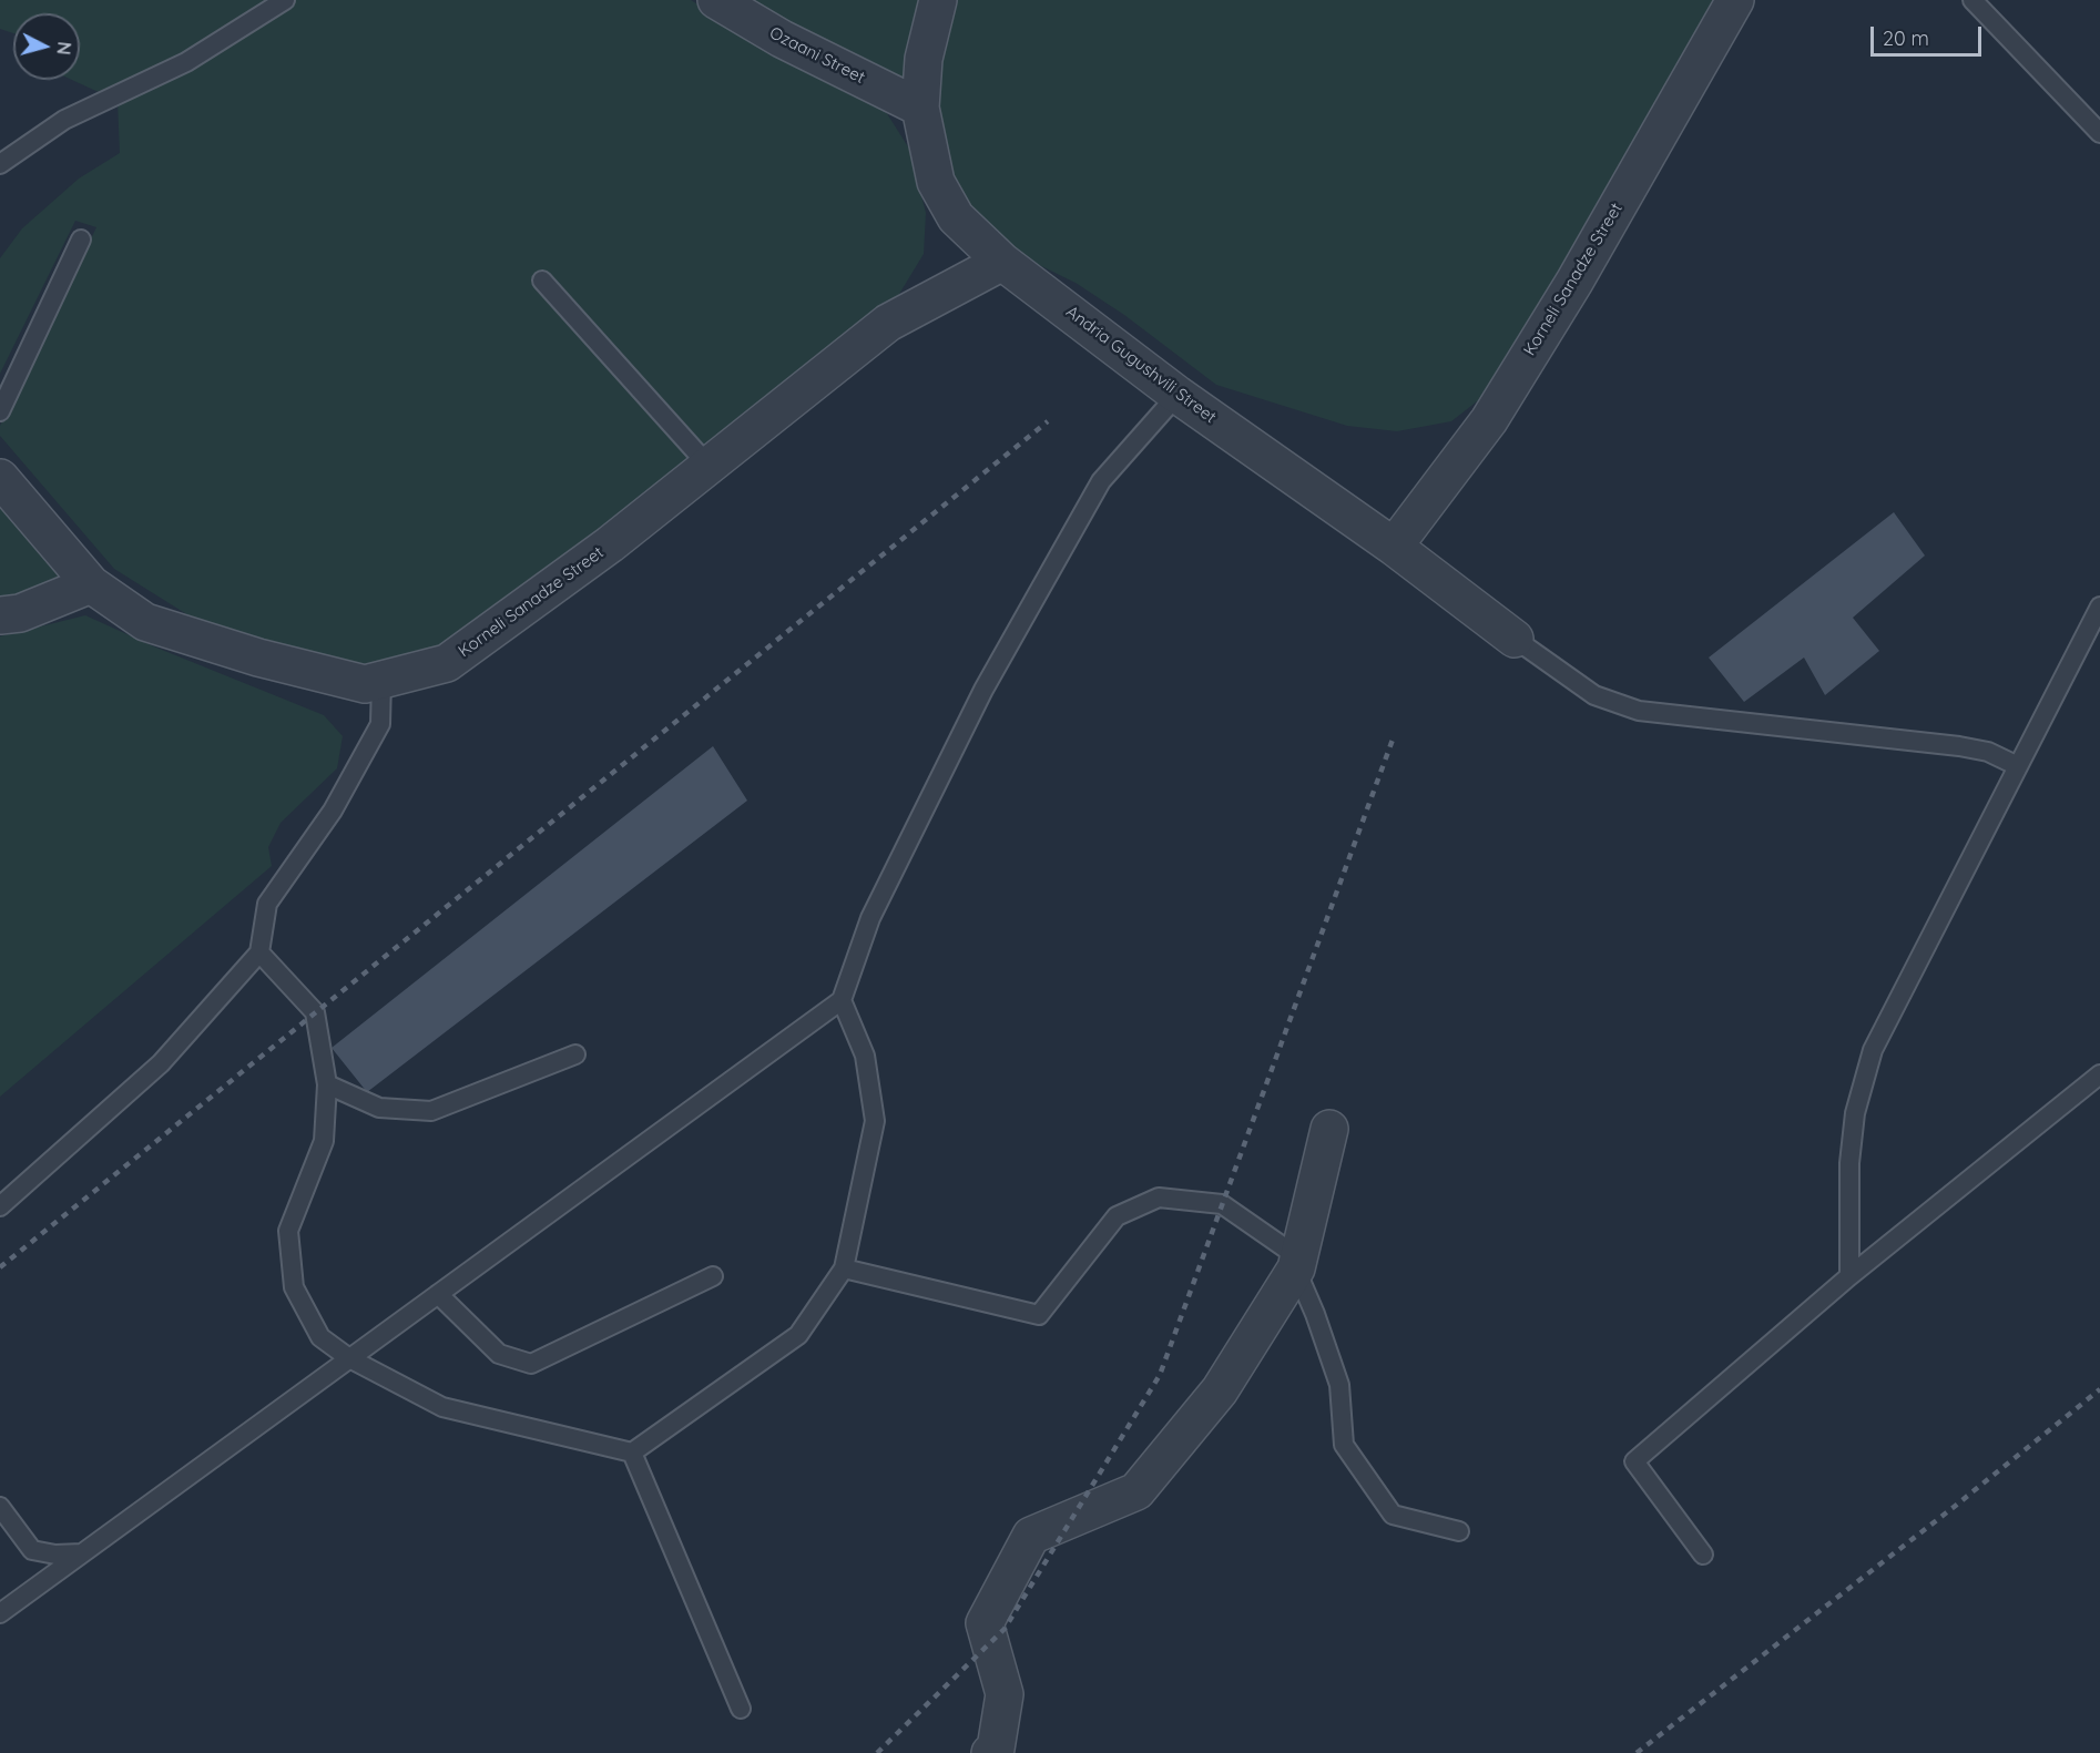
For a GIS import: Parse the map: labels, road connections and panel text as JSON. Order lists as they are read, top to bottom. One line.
{"streets":{"street":["Ozaani Street","Korneli Sanadze Street","Andria Gugushvili Street"]},"crossings":[["Ozaani Street","Andria Gugushvili Street"],["Korneli Sanadze Street","Andria Gugushvili Street"]],"scale_bar":"20 m","north":"right"}
